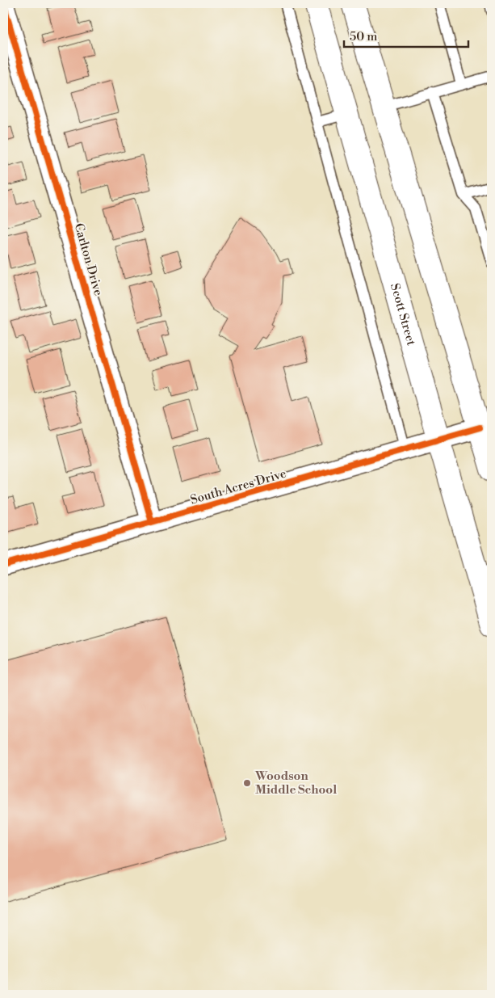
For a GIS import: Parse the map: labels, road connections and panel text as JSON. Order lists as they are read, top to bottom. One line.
{"streets":{"main road":["Scott Street"],"street":["Carlton Drive","South Acres Drive"]},"crossings":[["Carlton Drive","South Acres Drive"],["Scott Street","South Acres Drive"]],"places":["Woodson Middle School"],"scale_bar":"50 m"}
